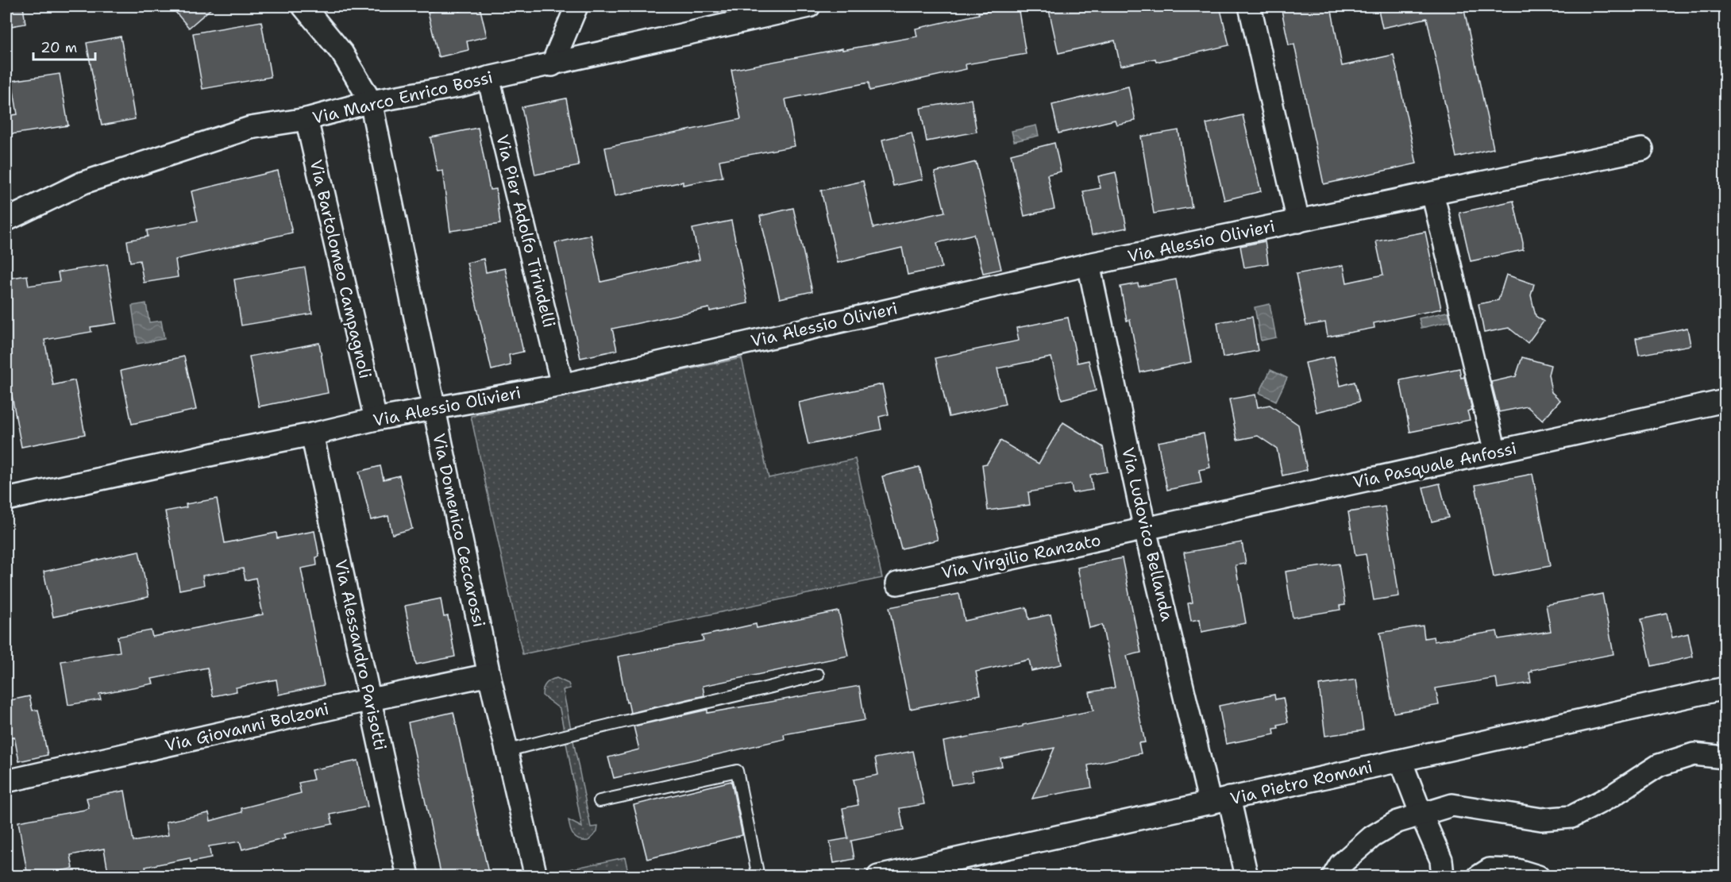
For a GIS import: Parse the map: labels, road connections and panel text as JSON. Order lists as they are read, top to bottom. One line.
{"streets":{"street":["Via Marco Enrico Bossi","Via Pier Adolfo Tirindelli","Via Alessio Olivieri","Via Bartolomeo Campagnoli","Via Pasquale Anfossi","Via Domenico Ceccarossi","Via Ludovico Bellanda","Via Virgilio Ranzato","Via Alessandro Parisotti","Via Giovanni Bolzoni","Via Pietro Romani"]},"crossings":[["Via Marco Enrico Bossi","Via Pier Adolfo Tirindelli"],["Via Marco Enrico Bossi","Via Bartolomeo Campagnoli"],["Via Marco Enrico Bossi","Via Domenico Ceccarossi"],["Via Pier Adolfo Tirindelli","Via Alessio Olivieri"],["Via Alessio Olivieri","Via Bartolomeo Campagnoli"],["Via Alessio Olivieri","Via Domenico Ceccarossi"],["Via Alessio Olivieri","Via Ludovico Bellanda"],["Via Alessio Olivieri","Via Alessandro Parisotti"],["Via Pasquale Anfossi","Via Ludovico Bellanda"],["Via Pasquale Anfossi","Via Virgilio Ranzato"],["Via Domenico Ceccarossi","Via Giovanni Bolzoni"],["Via Ludovico Bellanda","Via Virgilio Ranzato"],["Via Ludovico Bellanda","Via Pietro Romani"],["Via Alessandro Parisotti","Via Giovanni Bolzoni"]],"scale_bar":"20 m"}
